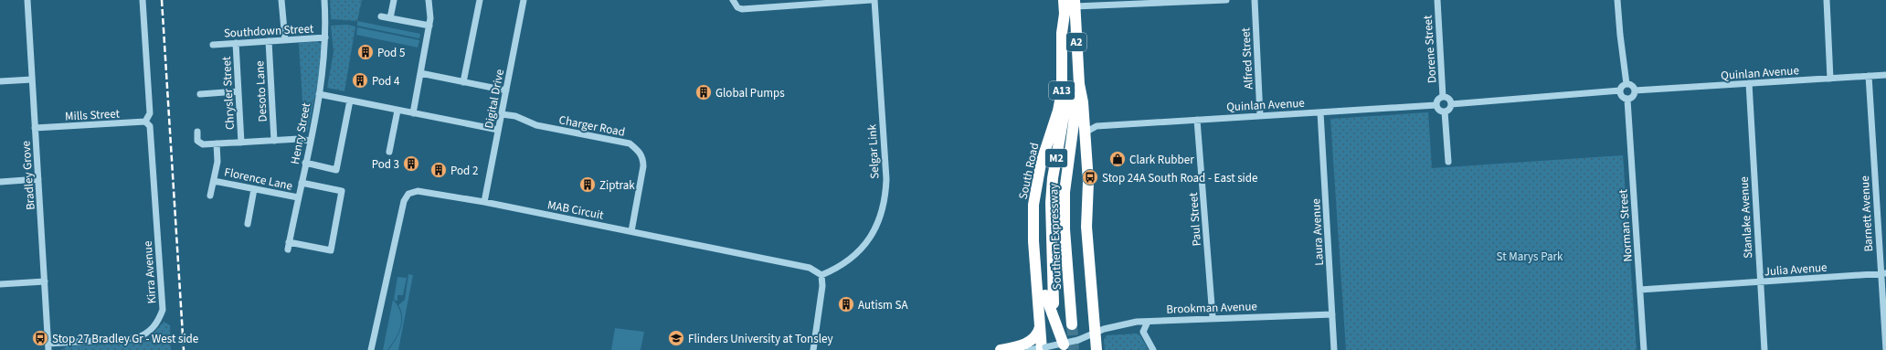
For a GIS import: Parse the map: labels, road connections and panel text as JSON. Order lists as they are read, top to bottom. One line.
{"streets":{"highway":["A2","A13","M2","South Road","Southern Expressway"],"street":["Southdown Street","Dorene Street","Alfred Street","Quinlan Avenue","Desoto Lane","Chrysler Street","Digital Drive","Mills Street","Charger Road","Henry Street","Selgar Link","Bradley Grove","Florence Lane","MAB Circuit","Barnett Avenue","Stanlake Avenue","Paul Street","Norman Street","Laura Avenue","Julia Avenue","Kirra Avenue","Brookman Avenue"]},"crossings":[["Southdown Street","Desoto Lane"],["Southdown Street","Chrysler Street"],["A2","A13"],["A2","Southern Expressway"],["Dorene Street","Quinlan Avenue"],["Alfred Street","Quinlan Avenue"],["Quinlan Avenue","Barnett Avenue"],["Quinlan Avenue","Stanlake Avenue"],["Quinlan Avenue","Paul Street"],["Quinlan Avenue","Norman Street"],["Quinlan Avenue","Laura Avenue"],["A13","Southern Expressway"],["A13","Brookman Avenue"],["Digital Drive","Charger Road"],["Digital Drive","Henry Street"],["Digital Drive","MAB Circuit"],["Mills Street","Bradley Grove"],["Mills Street","Kirra Avenue"],["Charger Road","MAB Circuit"],["Henry Street","Florence Lane"],["Selgar Link","MAB Circuit"],["South Road","Southern Expressway"],["South Road","Brookman Avenue"],["Bradley Grove","Kirra Avenue"],["Barnett Avenue","Julia Avenue"],["Stanlake Avenue","Julia Avenue"],["Paul Street","Brookman Avenue"],["Norman Street","Julia Avenue"],["Laura Avenue","Brookman Avenue"]],"parks":["St Marys Park"],"places":{"building":["Pod 5","Pod 4","Global Pumps","Pod 3","Pod 2","Ziptrak","Autism SA"],"shop":["Clark Rubber"],"bus stop":["Stop 24A South Road - East side","Stop 27 Bradley Gr - West side"],"school or university":["Flinders University at Tonsley"]}}
